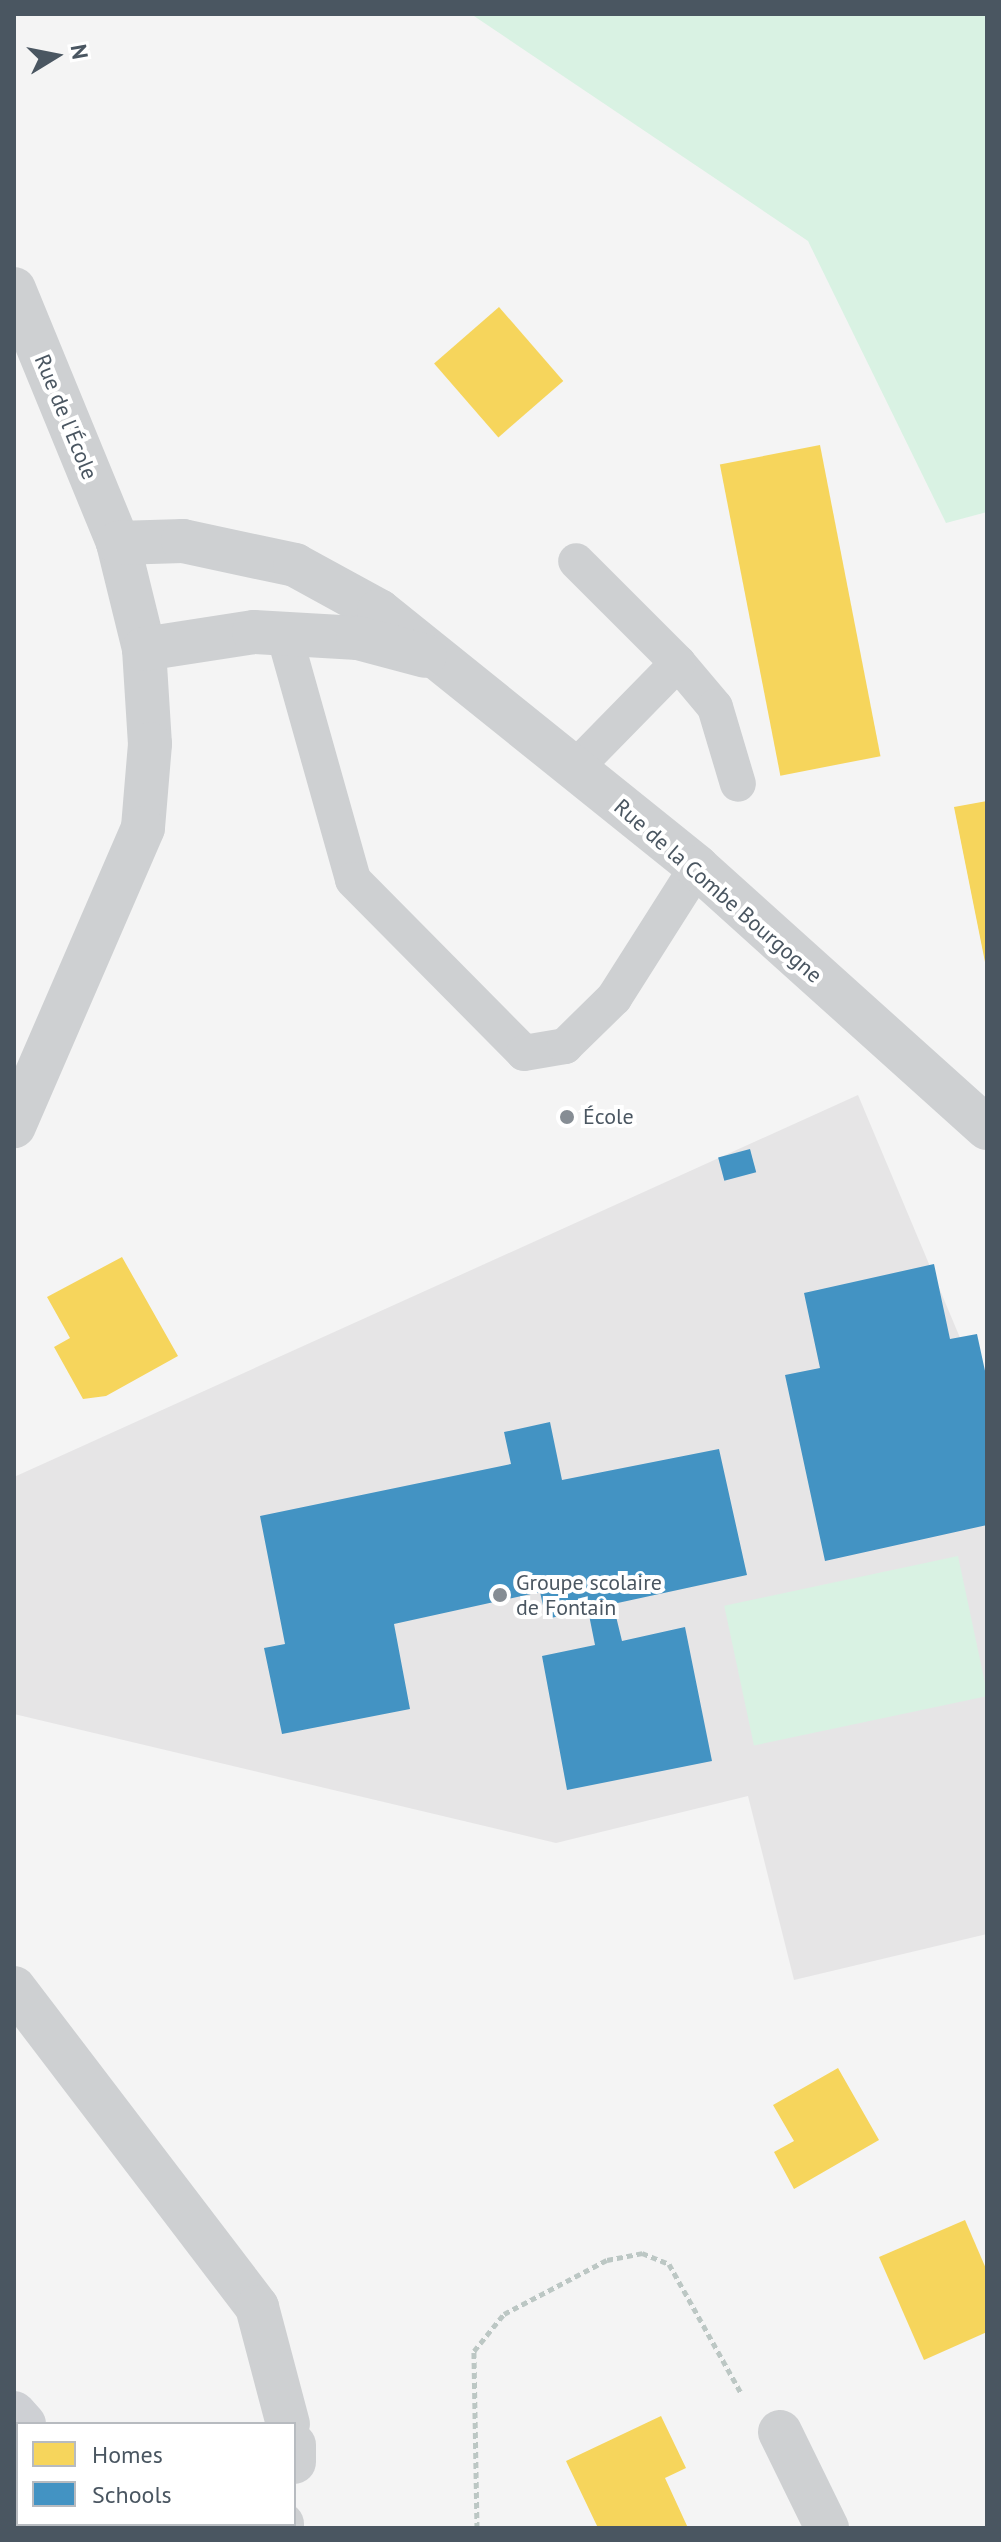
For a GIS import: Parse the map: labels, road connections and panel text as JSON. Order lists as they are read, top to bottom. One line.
{"streets":{"street":["Rue de l'École","Rue de la Combe Bourgogne"]},"crossings":[["Rue de l'École","Rue de la Combe Bourgogne"]],"places":["École","Groupe scolaire de Fontain"],"legend":["Homes","Schools"],"north":"right"}
